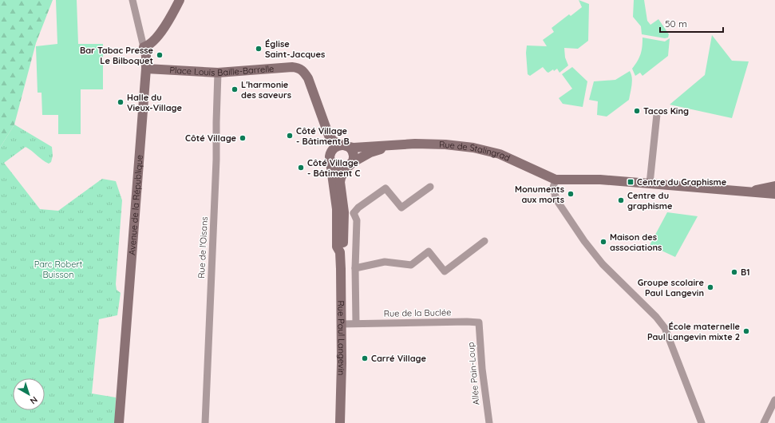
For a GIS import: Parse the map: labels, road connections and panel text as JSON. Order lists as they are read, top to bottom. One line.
{"streets":{"street":["Place Louis Baille-Barrelle","Rue de Stalingrad","Avenue de la République","Rue de l'Oisans","Rue de la Buclée","Rue Paul Langevin","Allée Pain-Loup"]},"crossings":[["Place Louis Baille-Barrelle","Avenue de la République"],["Place Louis Baille-Barrelle","Rue de l'Oisans"],["Rue de Stalingrad","Rue Paul Langevin"],["Rue de la Buclée","Rue Paul Langevin"],["Rue de la Buclée","Allée Pain-Loup"]],"parks":["Parc Robert Buisson"],"places":{"other":["Église Saint-Jacques","Bar Tabac Presse Le Bilboquet","L'harmonie des saveurs","Halle du Vieux-Village","Tacos King","Côté Village - Bâtiment B","Côté Village","Côté Village - Bâtiment C","Monuments aux morts","Centre du graphisme","Maison des associations","B1","Groupe scolaire Paul Langevin","École maternelle Paul Langevin mixte 2","Carré Village"],"transit":["Centre du Graphisme"]},"scale_bar":"50 m","north":"bottom right"}
